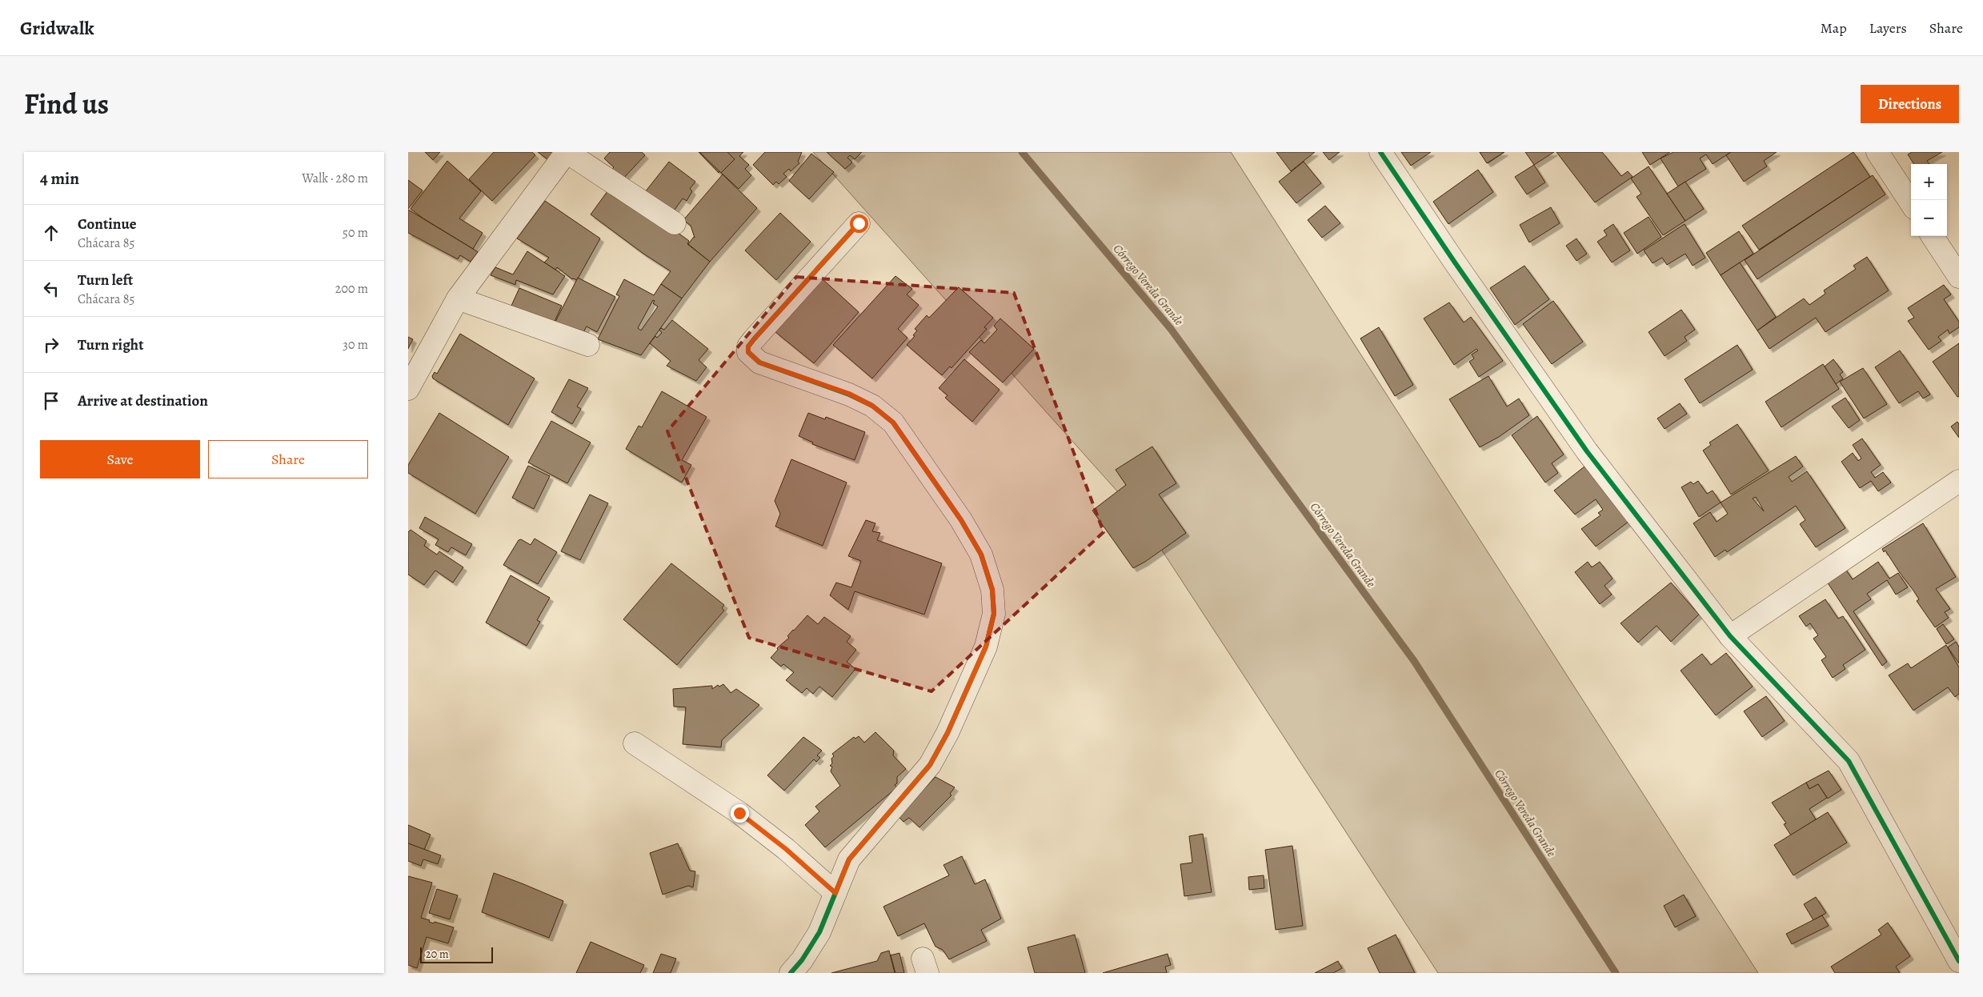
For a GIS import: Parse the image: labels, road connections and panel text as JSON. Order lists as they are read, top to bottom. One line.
{"water":["Córrego Vereda Grande"],"scale_bar":"20 m","page":{"header":"Gridwalk","nav":["Map","Layers","Share"],"title":"Find us","buttons":["Directions",["Save","Share"]],"heading":["4 min","Walk · 280 m"],"map_buttons":["+","−"],"list":[["Continue","Chácara 85","50 m"],["Turn left","Chácara 85","200 m"],["Turn right","30 m"],"Arrive at destination"],"scale":"20 m"}}
